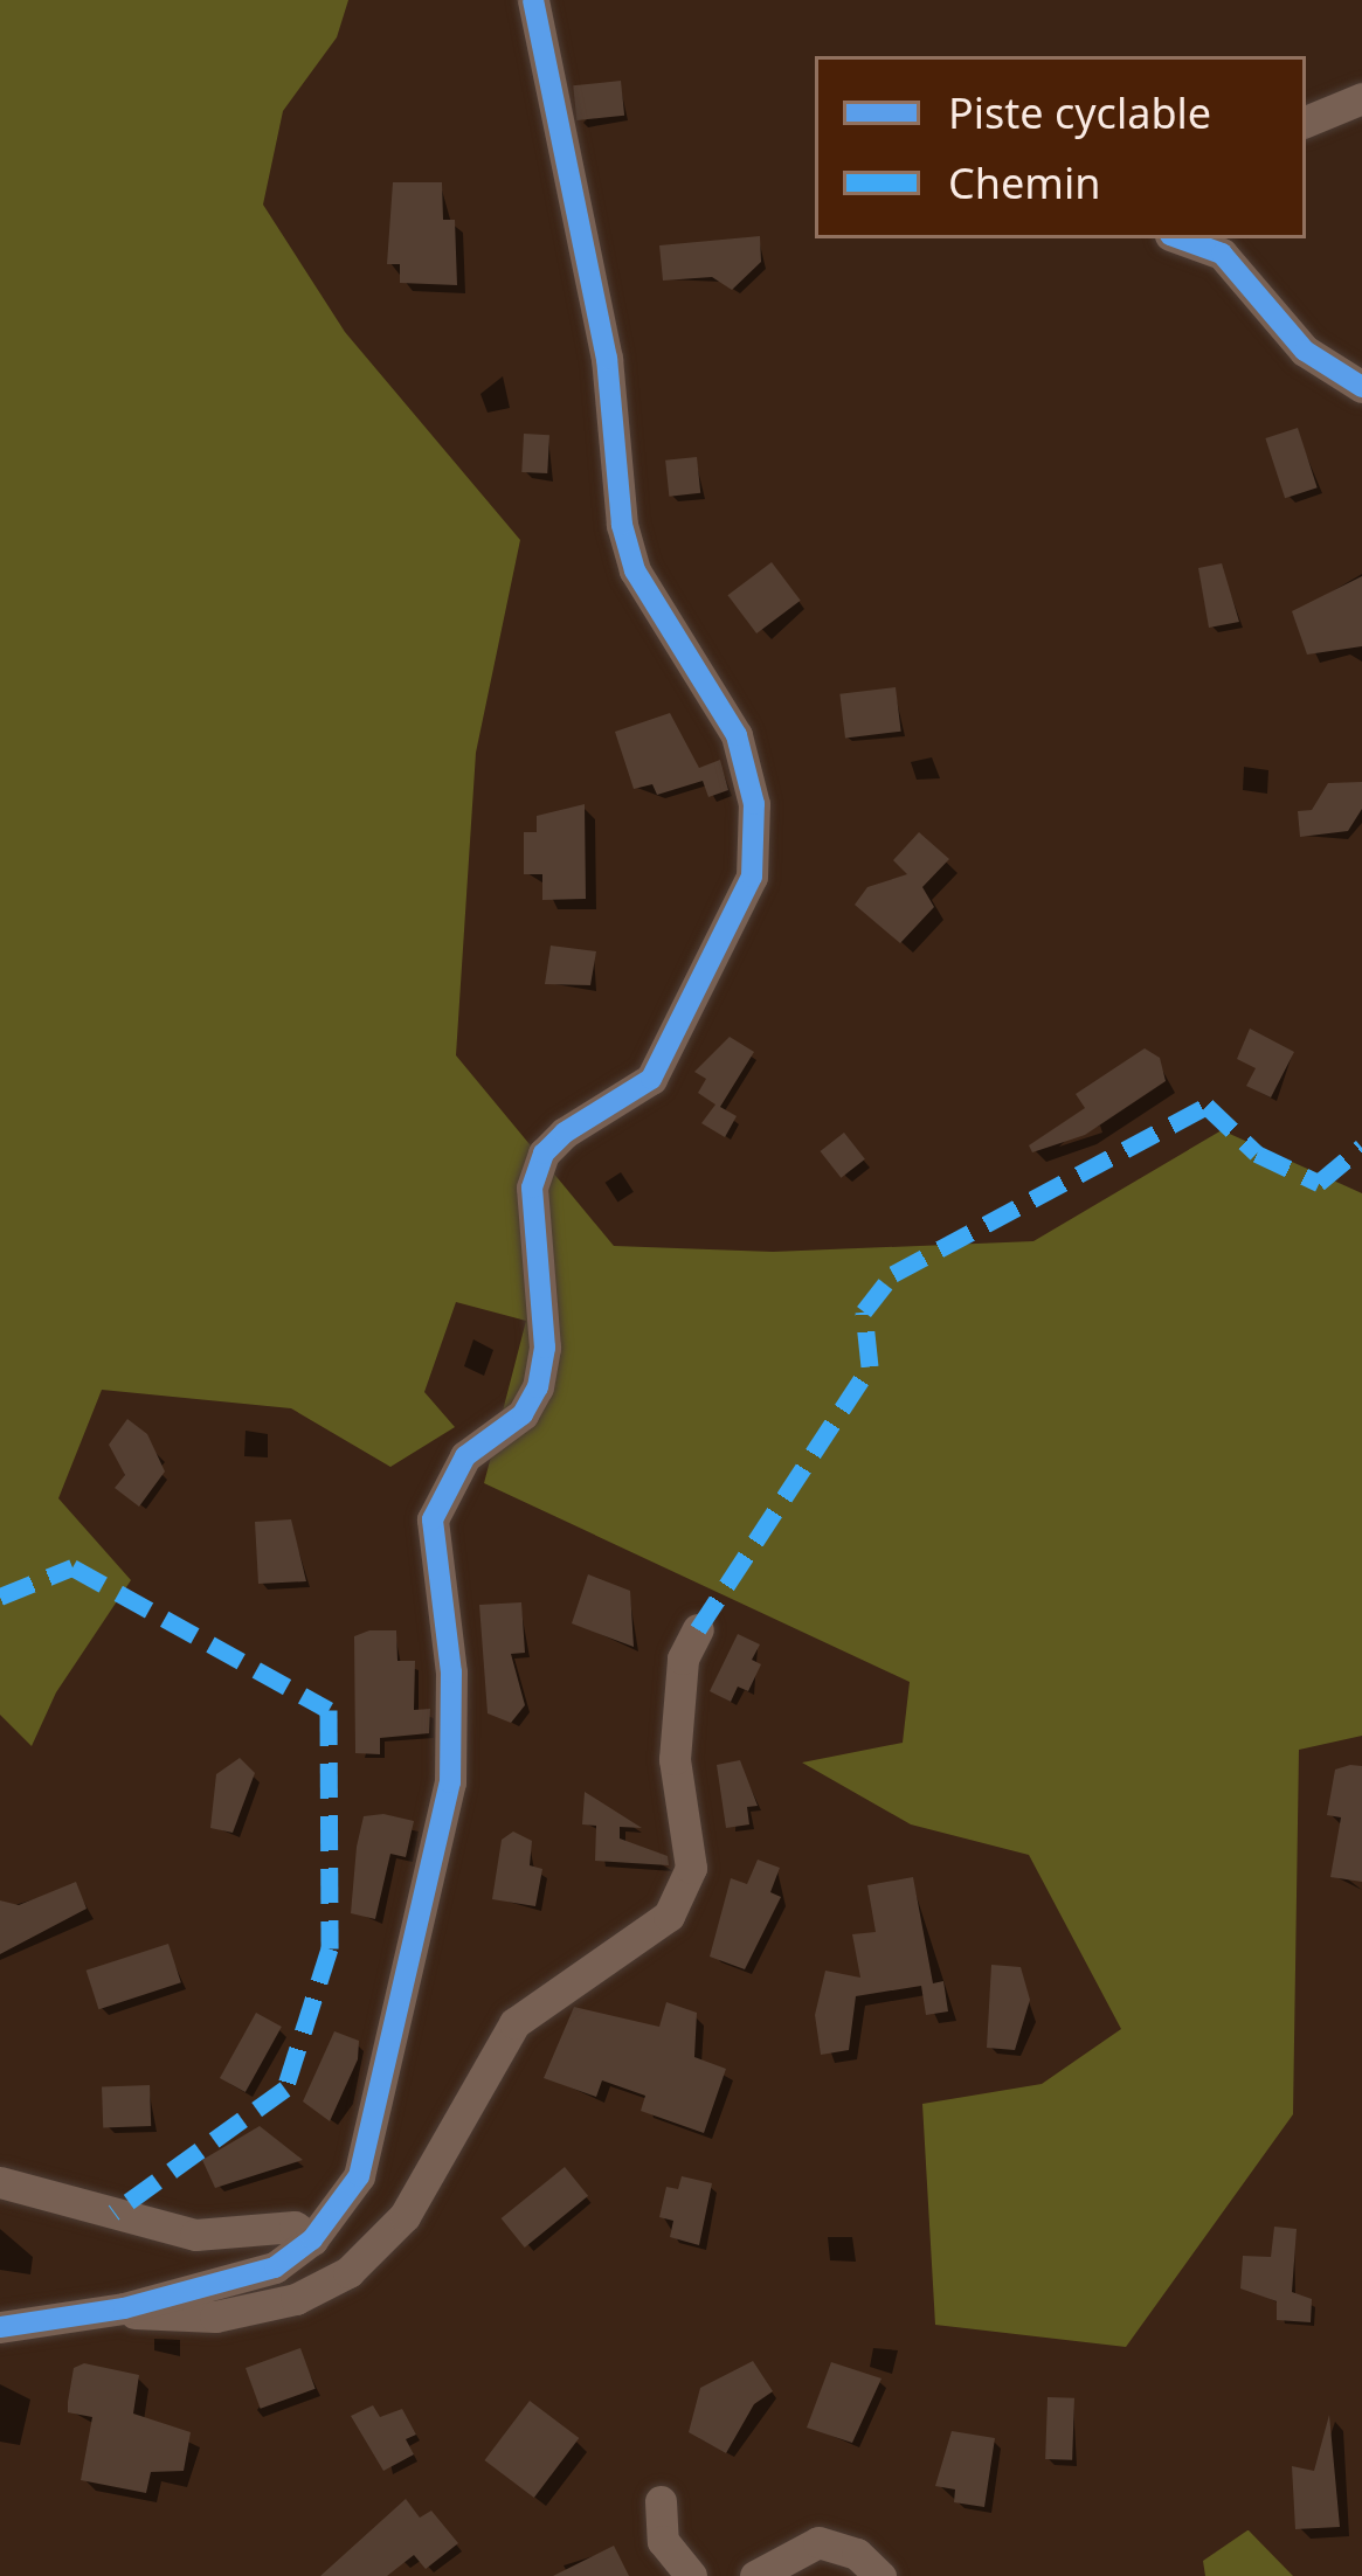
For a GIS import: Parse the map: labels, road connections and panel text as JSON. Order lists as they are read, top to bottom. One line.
{"legend":["Piste cyclable","Chemin"]}
